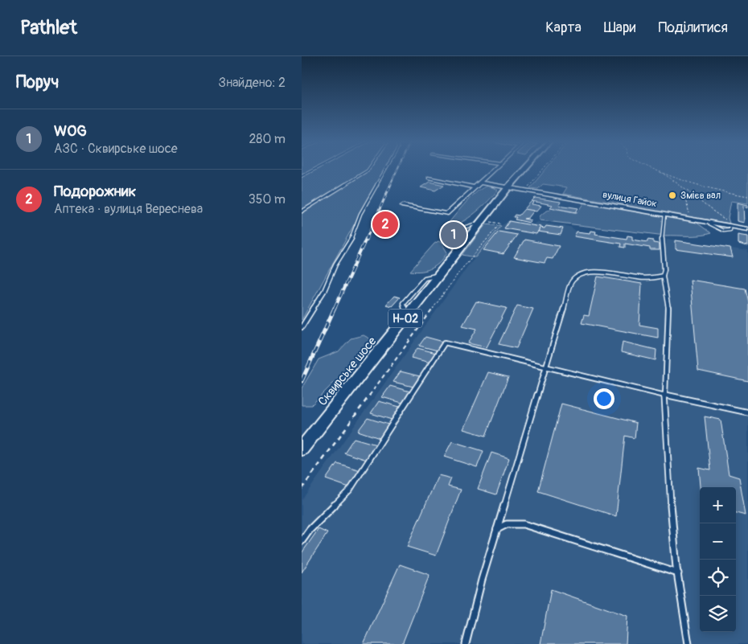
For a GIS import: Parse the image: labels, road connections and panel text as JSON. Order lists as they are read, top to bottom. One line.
{"streets":{"main road":["Н-02","Сквирське шосе"],"street":["вулиця Гайок"]},"crossings":[["вулиця Гайок","Сквирське шосе"]],"places":["Змієв вал"],"page":{"header":"Pathlet","nav":["Карта","Шари","Поділитися"],"heading":["Поруч","Знайдено: 2"],"list":[{"mark":"1","name":"WOG","note":"АЗС · Сквирське шосе","value":"280 m"},{"mark":"2","name":"Подорожник","note":"Аптека · вулиця Вереснева","value":"350 m"}],"pins":["2","1"],"map_buttons":["+","−"]}}
